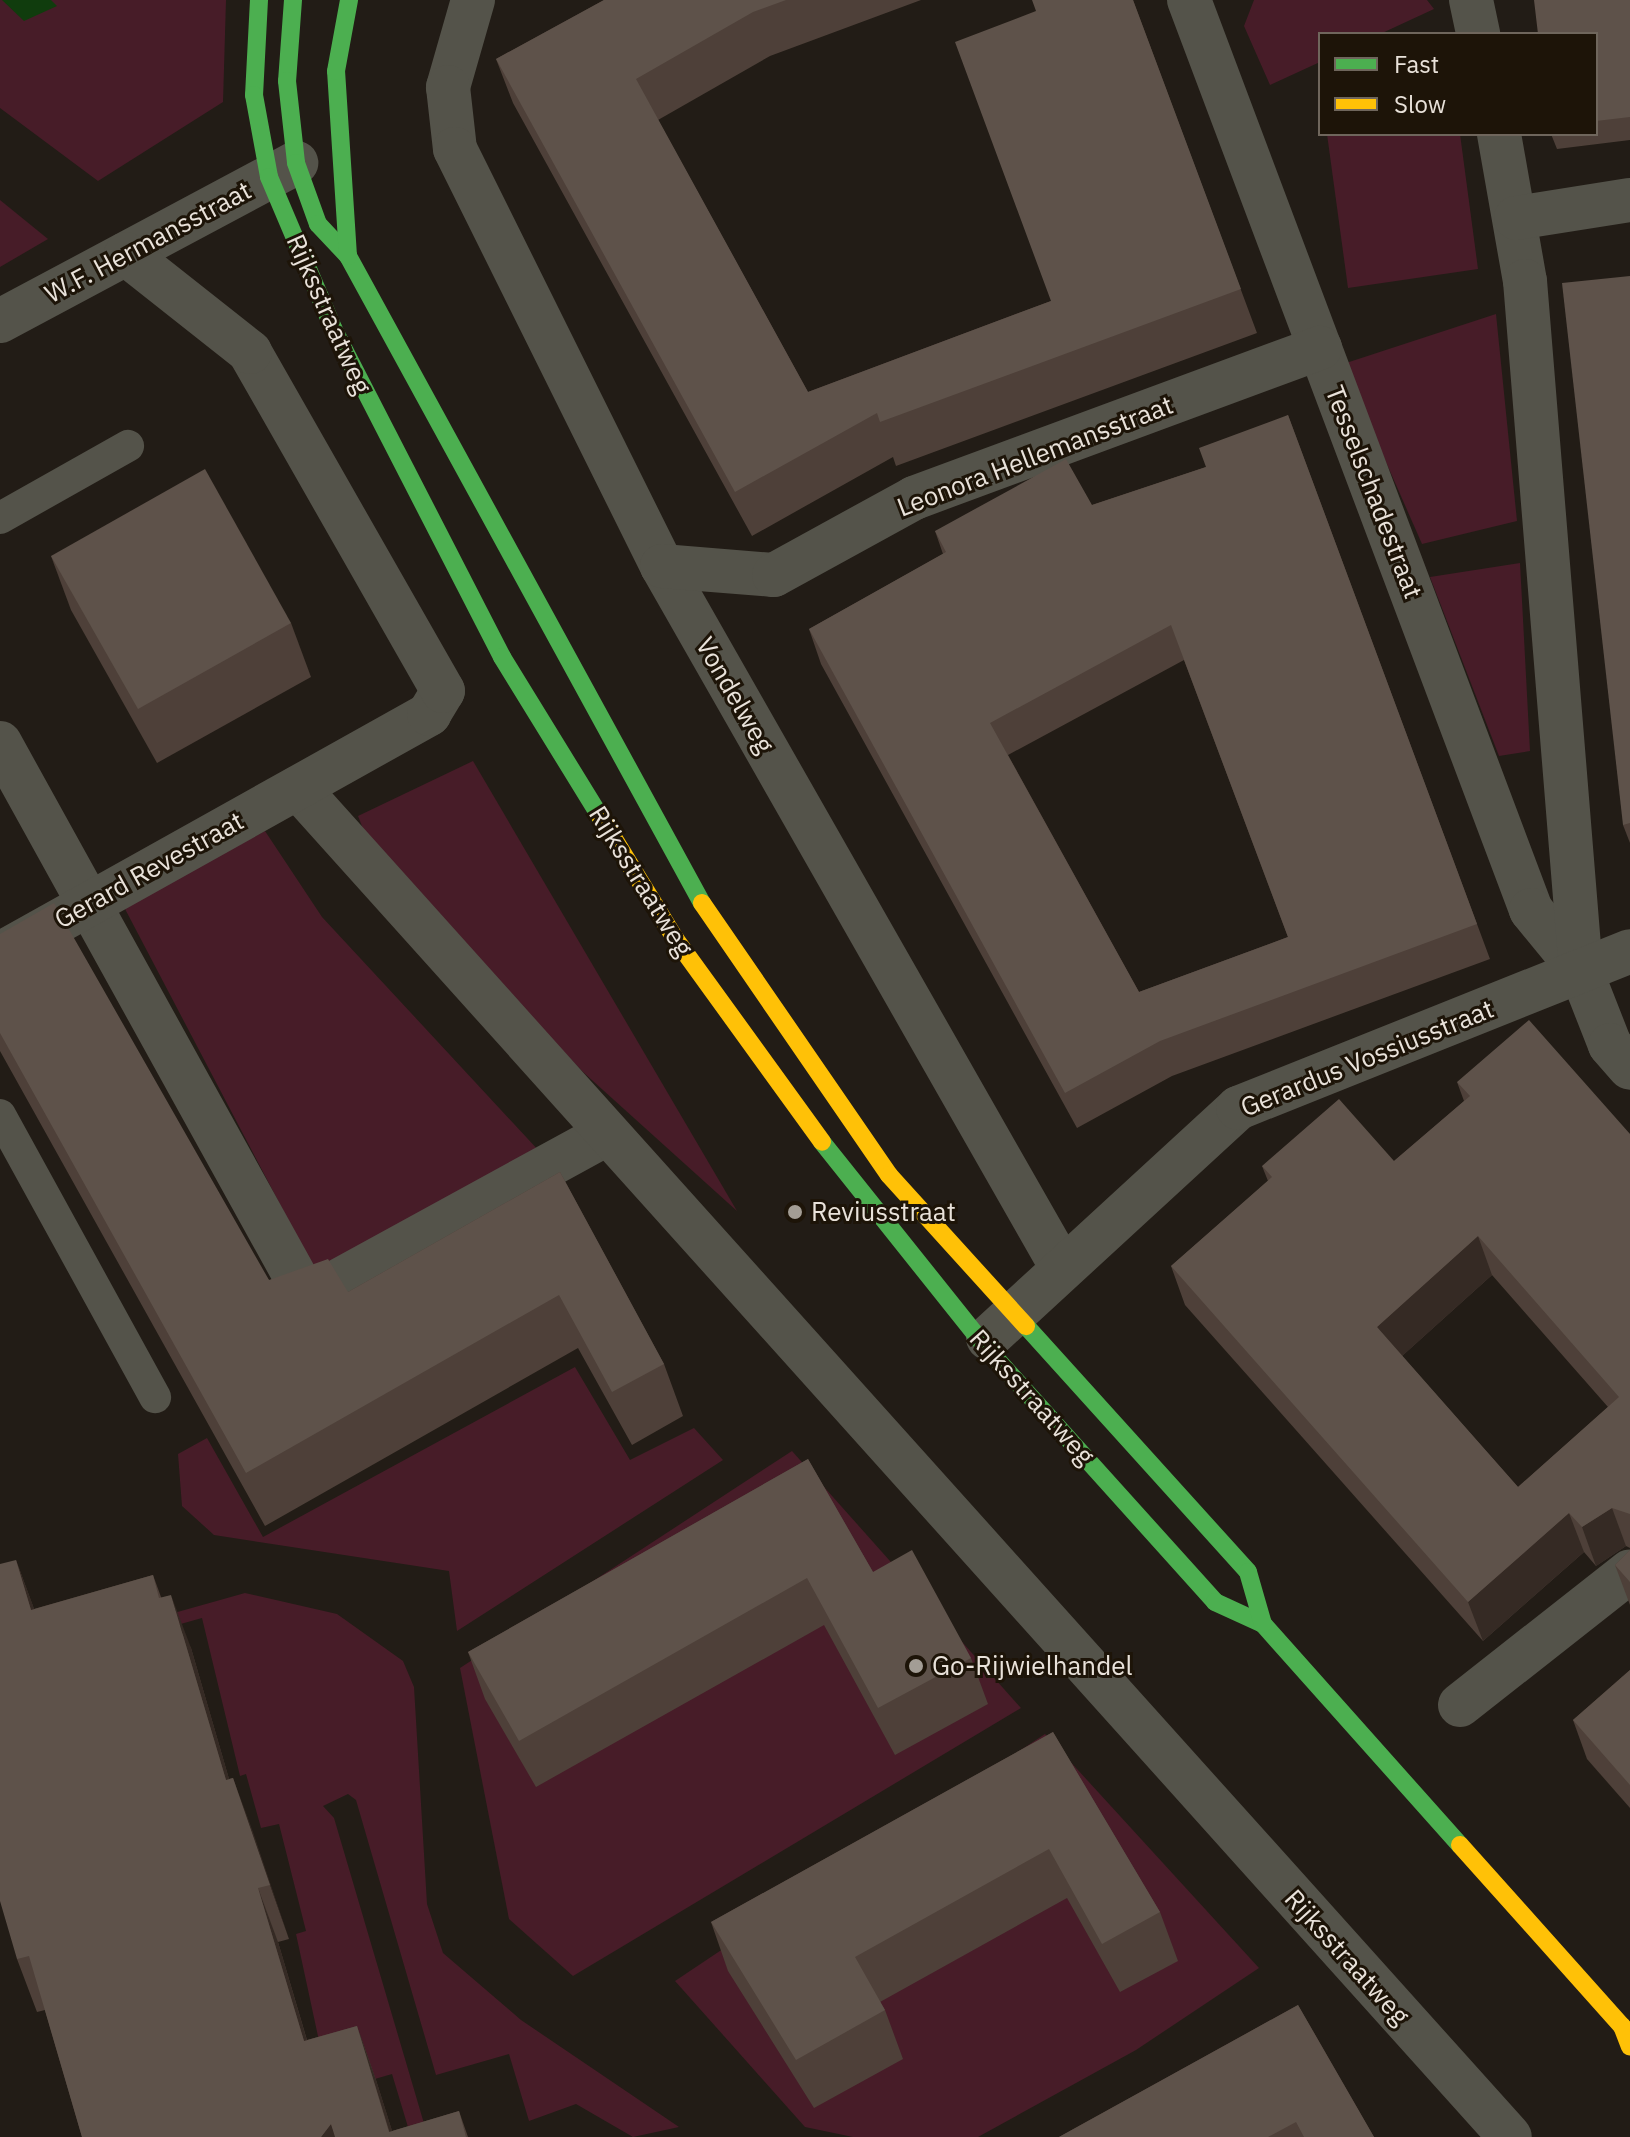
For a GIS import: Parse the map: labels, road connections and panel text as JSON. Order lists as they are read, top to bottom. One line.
{"streets":{"main road":["Rijksstraatweg"],"street":["W.F. Hermansstraat","Leonora Hellemansstraat","Tesselschadestraat","Vondelweg","Gerard Revestraat","Gerardus Vossiusstraat"]},"crossings":[["W.F. Hermansstraat","Rijksstraatweg"],["Rijksstraatweg","Gerard Revestraat"],["Leonora Hellemansstraat","Tesselschadestraat"],["Leonora Hellemansstraat","Vondelweg"],["Tesselschadestraat","Gerardus Vossiusstraat"],["Vondelweg","Gerardus Vossiusstraat"]],"places":["Reviusstraat","Go-Rijwielhandel"],"legend":["Fast","Slow"]}
